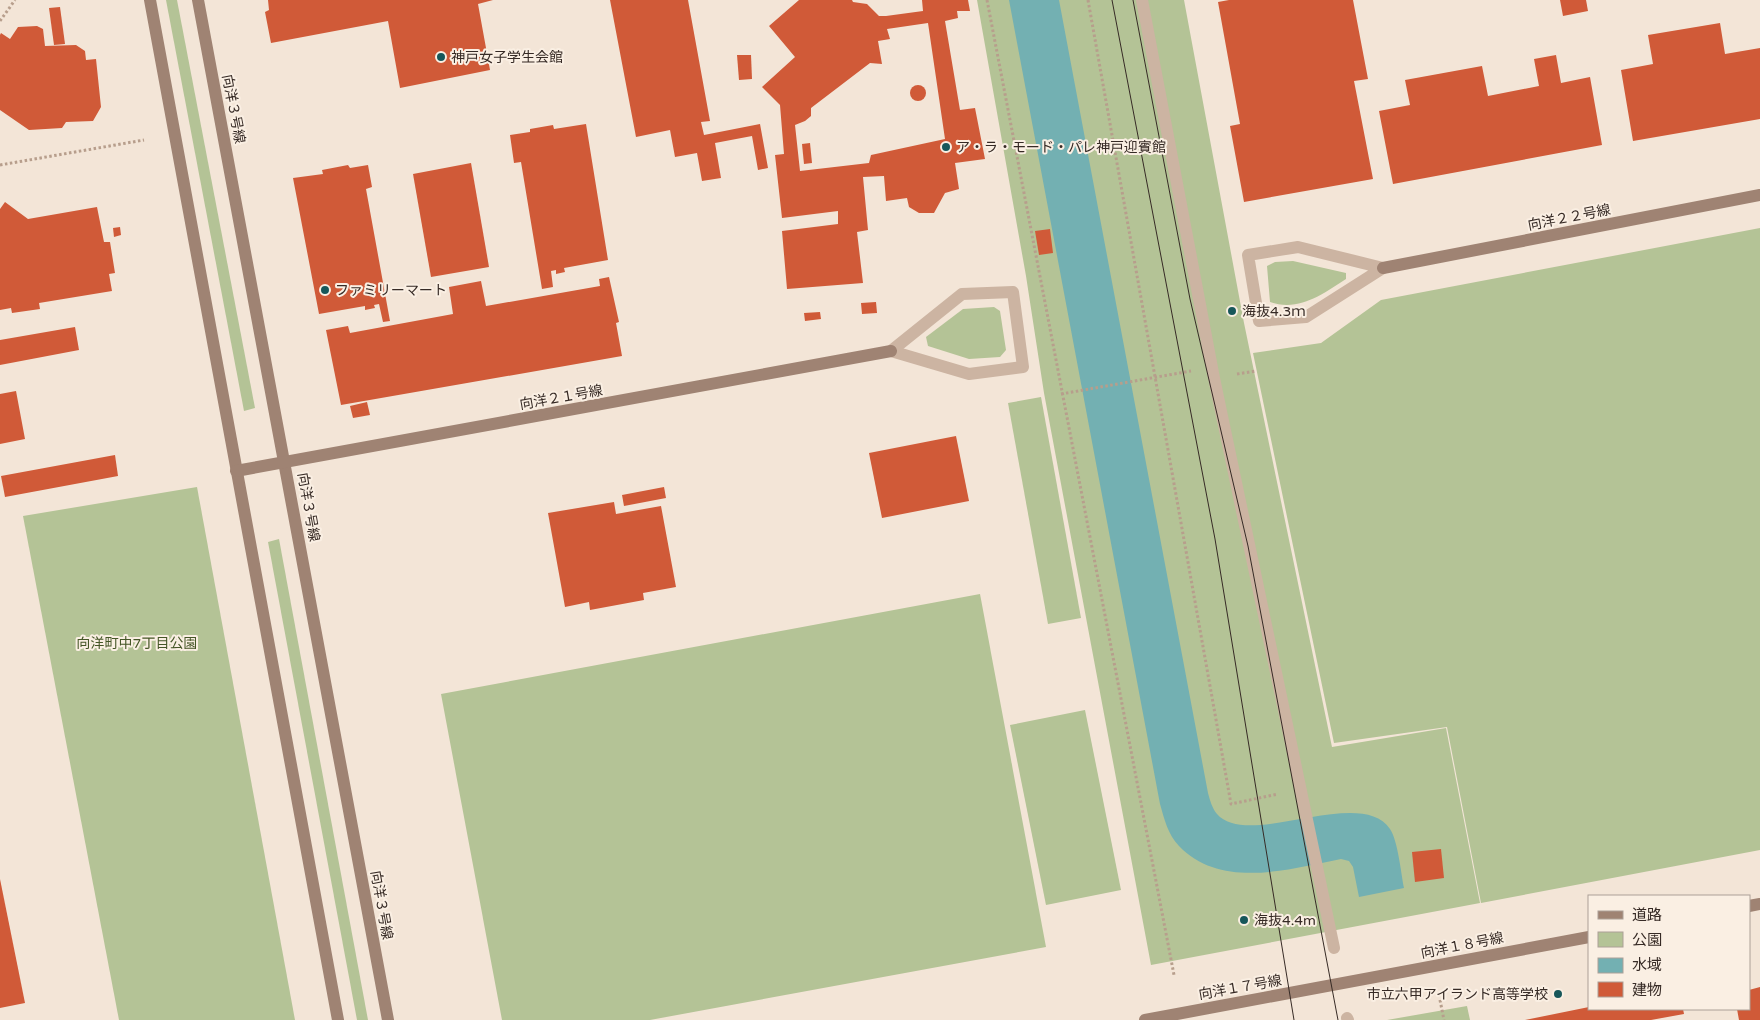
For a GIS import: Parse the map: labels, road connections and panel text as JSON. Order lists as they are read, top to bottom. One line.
{"streets":{"street":["向洋３号線","向洋２２号線","向洋２１号線","向洋１８号線","向洋１７号線"]},"crossings":[["向洋３号線","向洋２１号線"],["向洋１８号線","向洋１７号線"]],"parks":["向洋町中7丁目公園"],"places":["神戸女子学生会館","ア・ラ・モード・パレ神戸迎賓館","ファミリーマート","海抜4.3ｍ","海抜4.4m","市立六甲アイランド高等学校"],"legend":["道路","公園","水域","建物"]}
